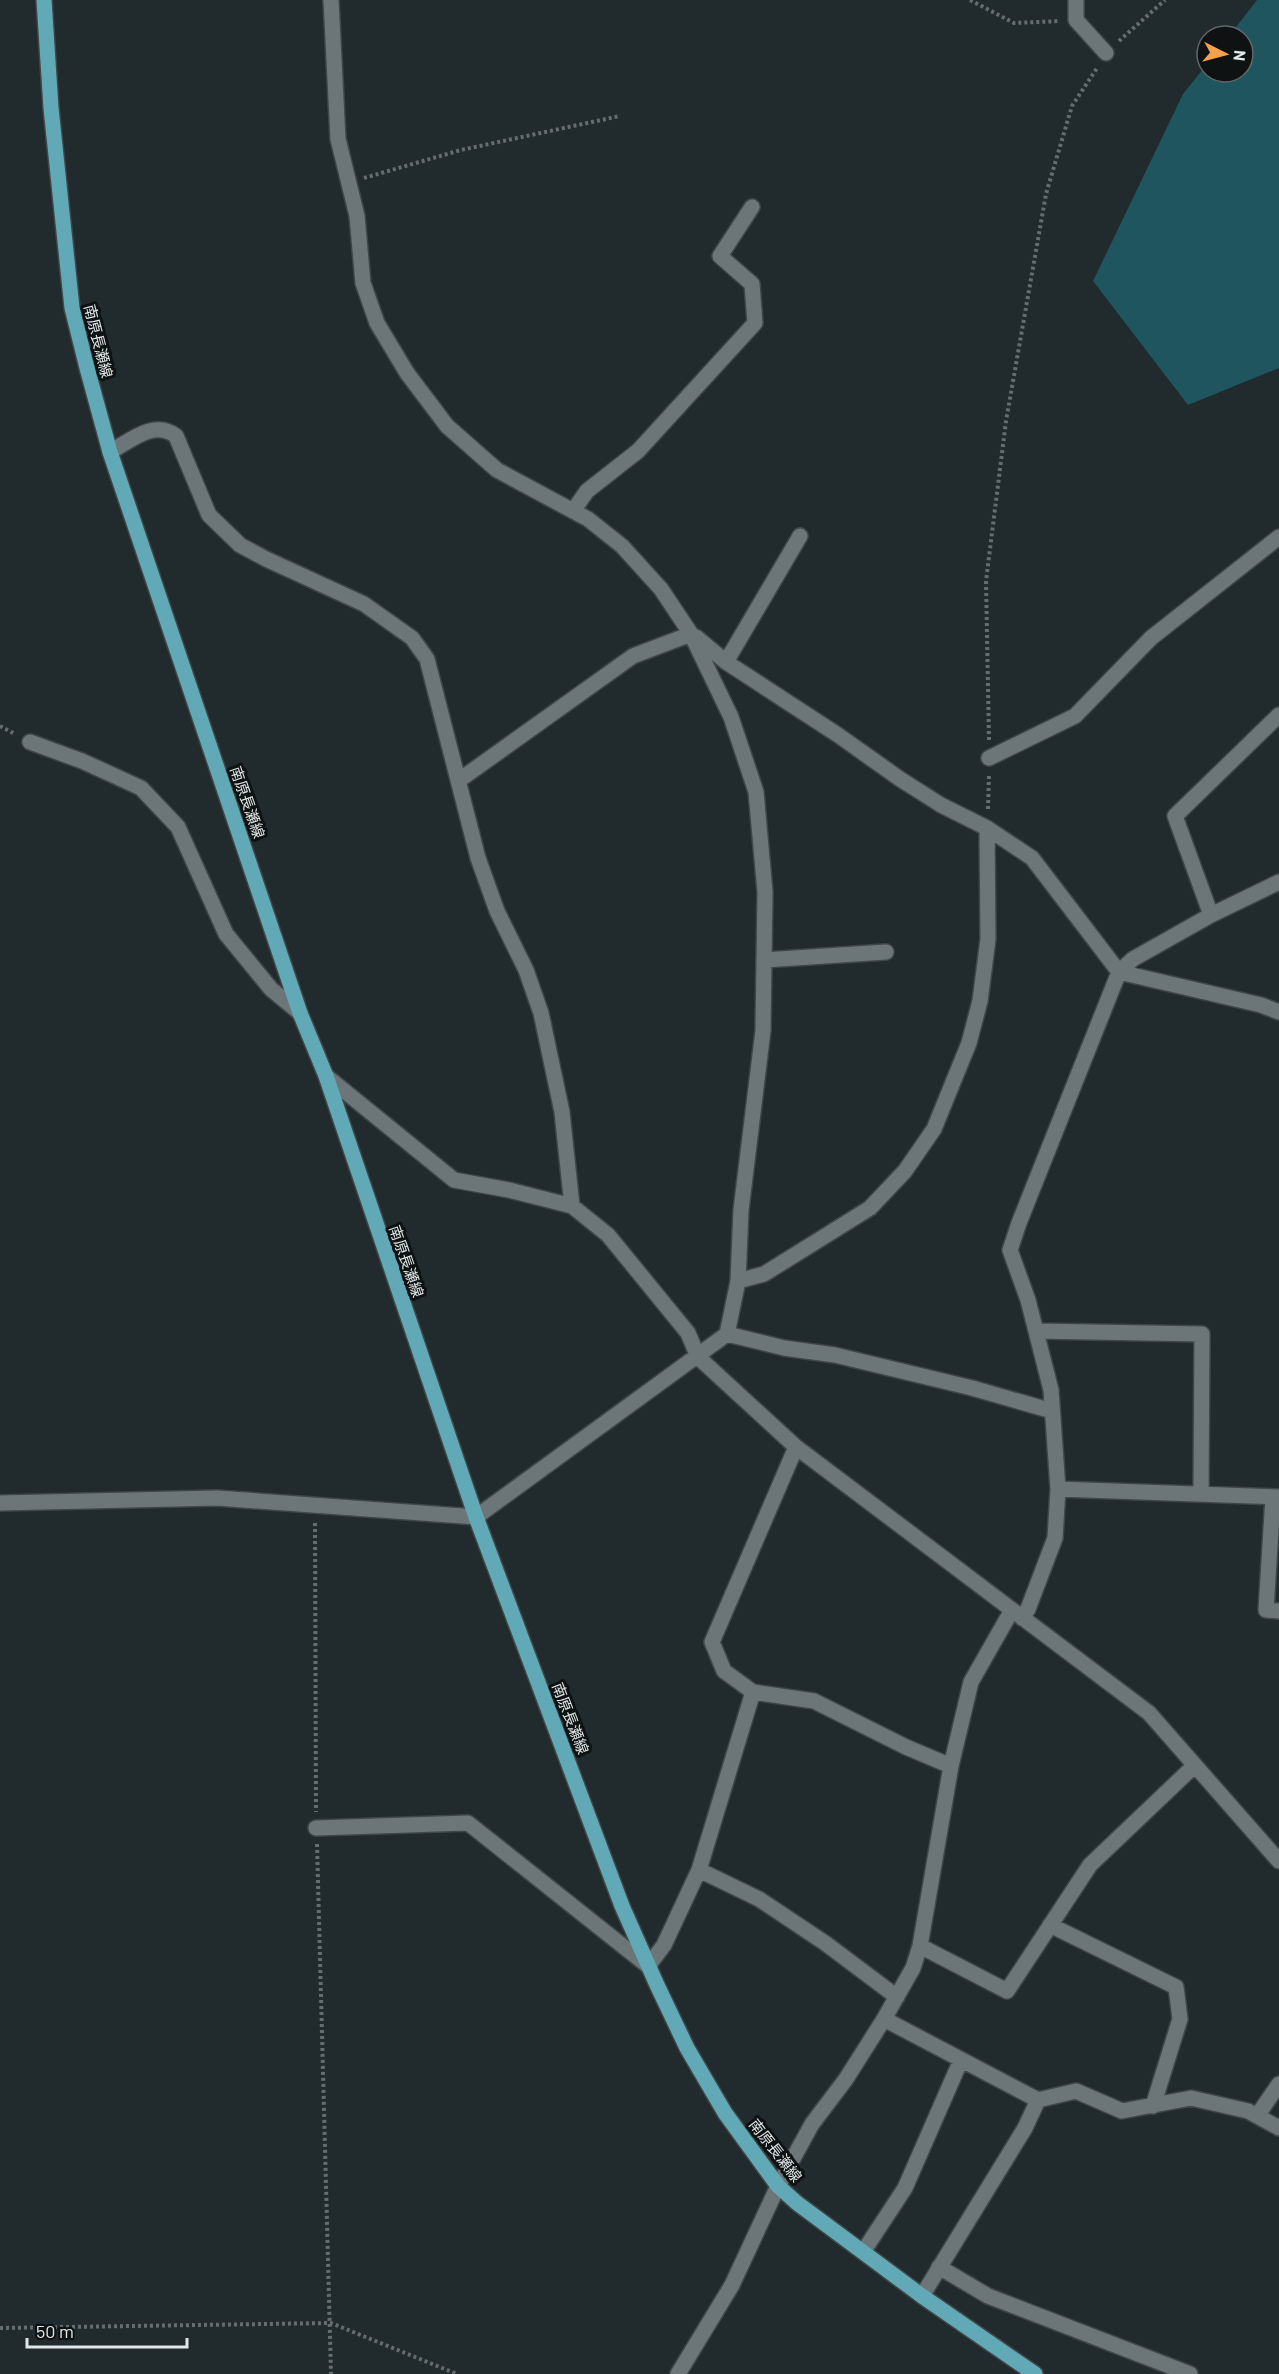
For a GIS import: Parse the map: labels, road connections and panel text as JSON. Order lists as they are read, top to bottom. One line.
{"streets":{"main road":["南原長瀬線"]},"scale_bar":"50 m","north":"right"}
